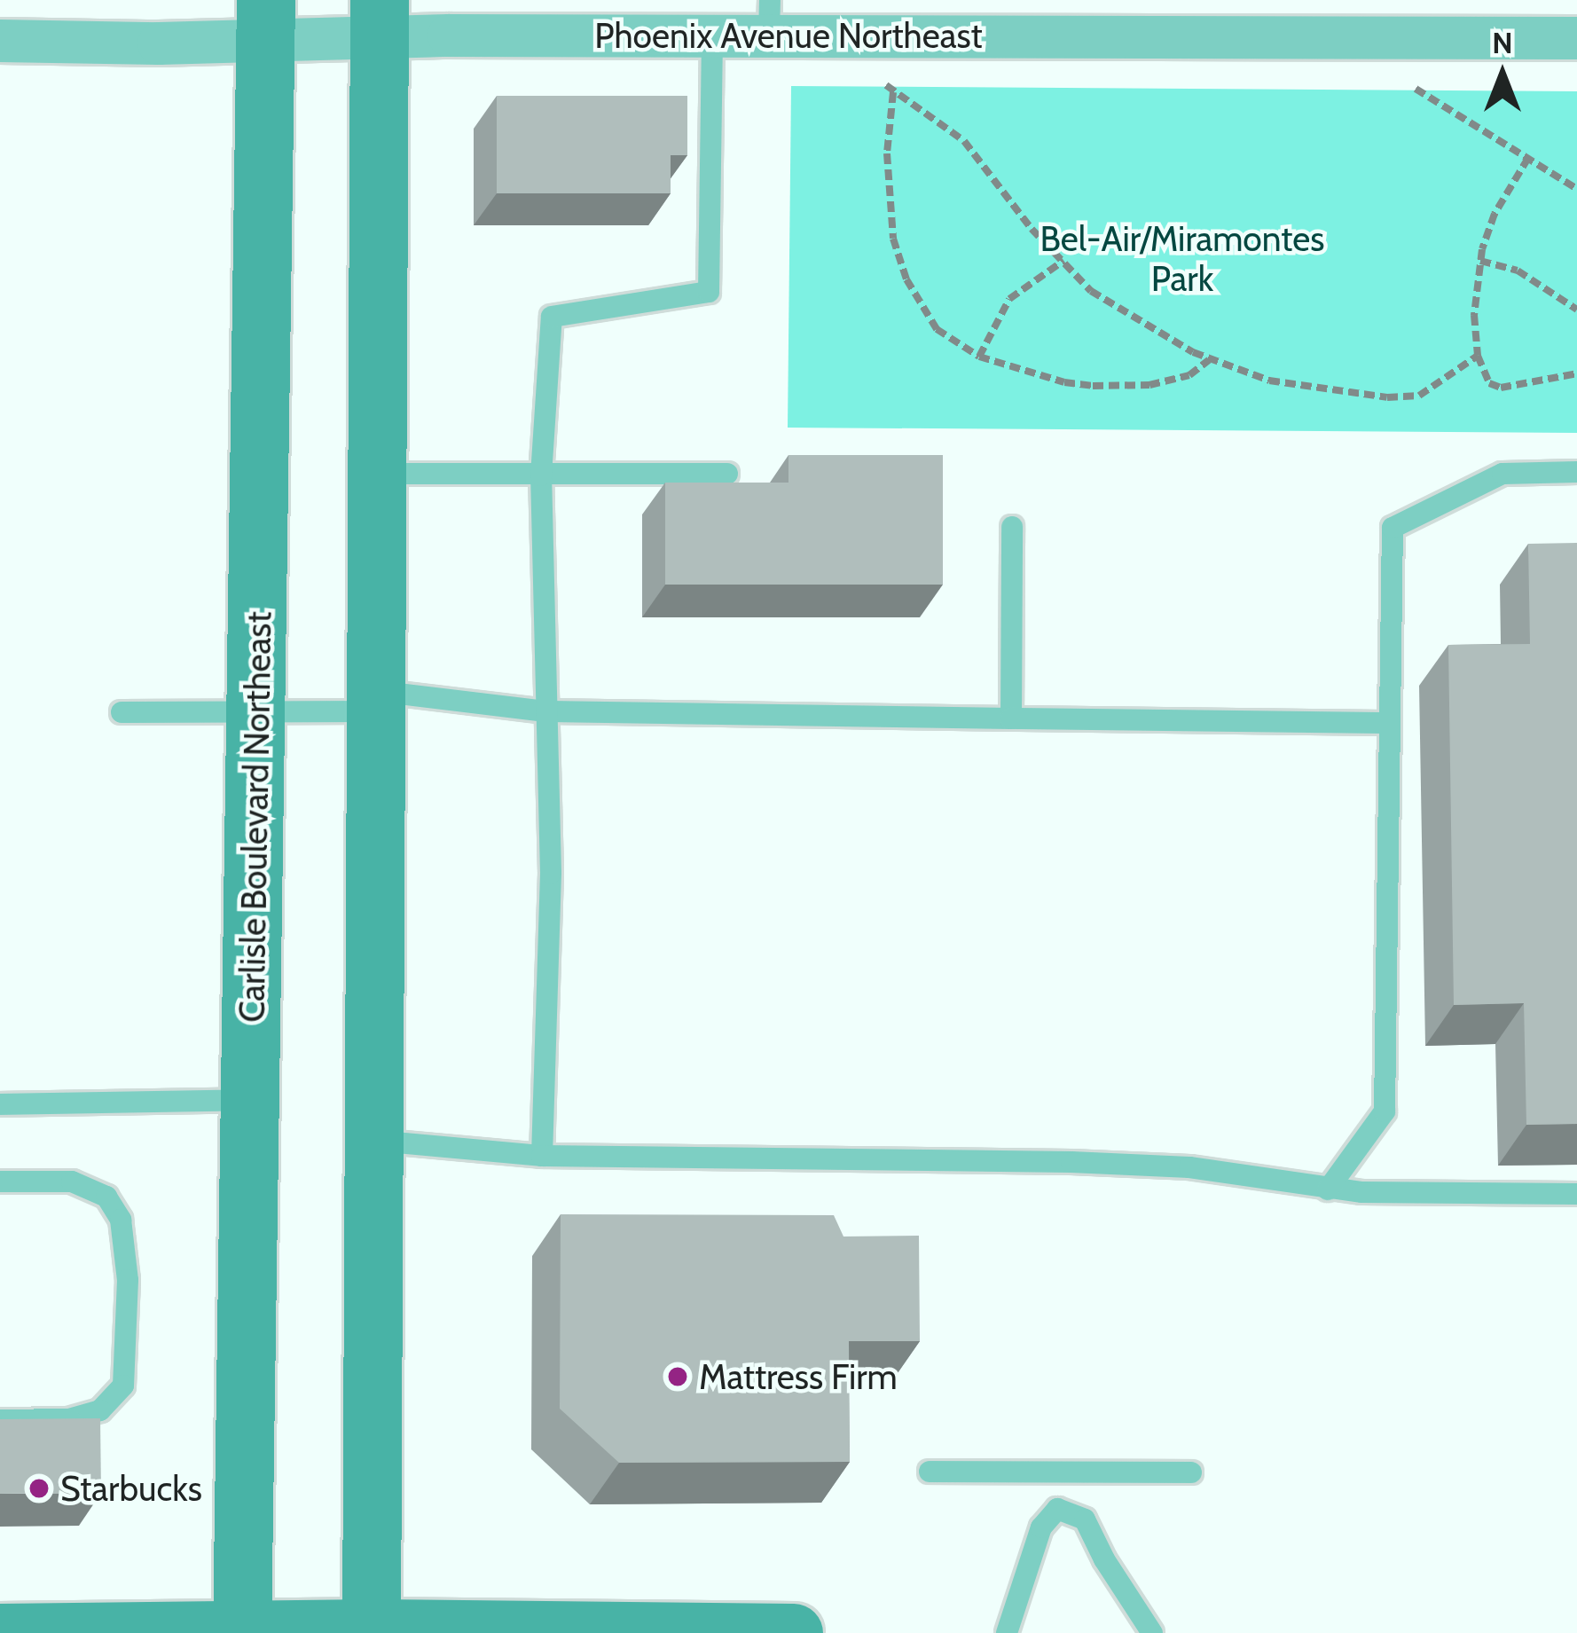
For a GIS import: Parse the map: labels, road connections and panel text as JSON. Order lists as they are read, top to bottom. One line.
{"streets":{"main road":["Carlisle Boulevard Northeast"],"street":["Phoenix Avenue Northeast"]},"crossings":[["Phoenix Avenue Northeast","Carlisle Boulevard Northeast"]],"parks":["Bel-Air/Miramontes Park"],"places":["Mattress Firm","Starbucks"],"north":"top"}
